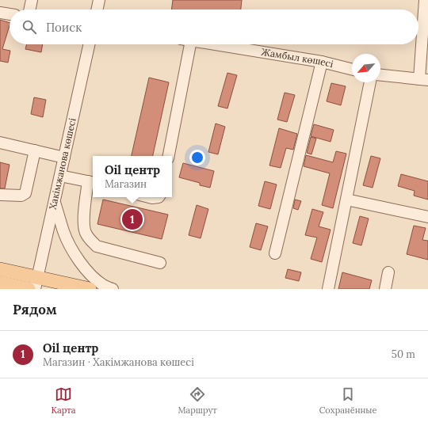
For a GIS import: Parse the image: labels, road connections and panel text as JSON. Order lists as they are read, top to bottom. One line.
{"streets":{"street":["Жамбыл көшесі","Хакімжанова көшесі"]},"north":"bottom left","page":{"search":"Поиск","popup":["Oil центр","Магазин"],"pins":"1","heading":"Рядом","list":[{"mark":"1","name":"Oil центр","note":"Магазин · Хакімжанова көшесі","value":"50 m"}],"nav":["Карта","Маршрут","Сохранённые"]}}
